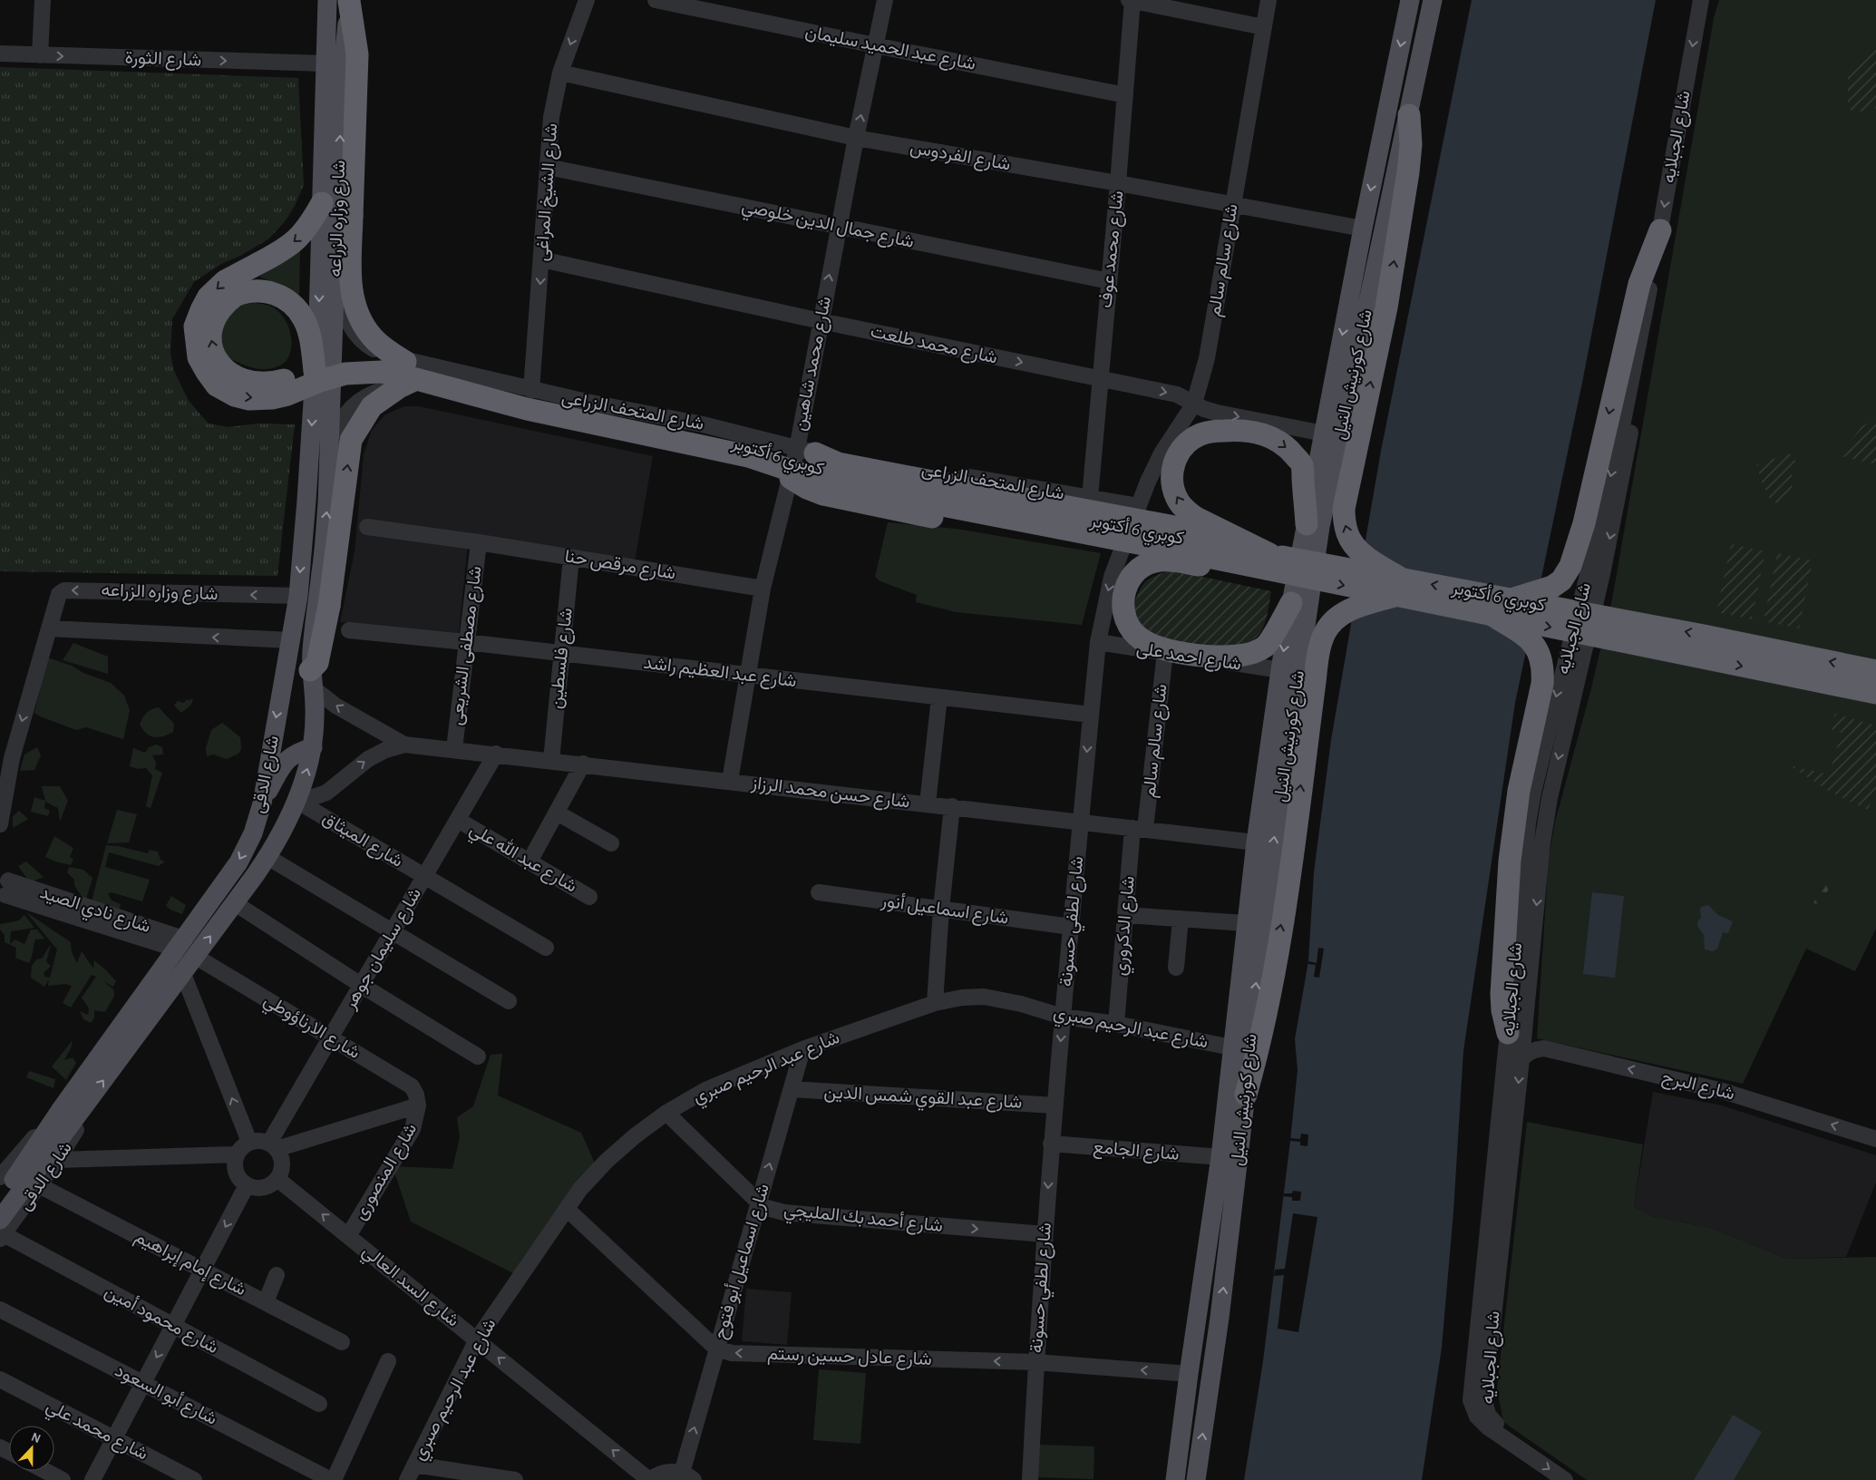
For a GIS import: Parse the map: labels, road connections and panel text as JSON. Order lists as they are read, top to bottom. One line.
{"streets":{"highway":["كوبري 6 أكتوبر"],"main road":["شارع وزاره الزراعه","شارع كورنيش النيل","شارع الدقى"],"street":["شارع عبد الحميد سليمان","شارع الثورة","شارع الجبلايه","شارع الفردوس","شارع الشيخ المراغى","شارع جمال الدين خلوصي","شارع محمد عوف","شارع سالم سالم","شارع محمد طلعت","شارع محمد شاهين","شارع المتحف الزراعى","شارع مرقص حنا","شارع مصطفى الشريعى","شارع احمد على","شارع فلسطين","شارع عبد العظيم راشد","شارع حسن محمد الرزاز","شارع الميثاق","شارع عبد الله علي","شارع نادي الصيد","شارع اسماعيل أنور","شارع لطفي حسونة","شارع الدكروري","شارع سليمان جوهر","شارع الارناؤوطي","شارع عبد الرحيم صبري","شارع البرج","شارع عبد القوي شمس الدين","شارع الجامع","شارع المنصورى","شارع أحمد بك المليجي","شارع اسماعيل أبو فتوح","شارع إمام إبراهيم","شارع السد العالي","شارع محمود أمين","شارع عادل حسين رستم","شارع أبو السعود","شارع محمد علي"]},"crossings":[["شارع عبد الحميد سليمان","شارع محمد عوف"],["شارع عبد الحميد سليمان","شارع محمد شاهين"],["شارع الثورة","شارع وزاره الزراعه"],["شارع الجبلايه","شارع البرج"],["شارع الفردوس","شارع الشيخ المراغى"],["شارع الفردوس","شارع محمد عوف"],["شارع الفردوس","شارع سالم سالم"],["شارع الفردوس","شارع محمد شاهين"],["شارع الفردوس","شارع كورنيش النيل"],["شارع الشيخ المراغى","شارع جمال الدين خلوصي"],["شارع الشيخ المراغى","شارع محمد طلعت"],["شارع الشيخ المراغى","شارع المتحف الزراعى"],["شارع وزاره الزراعه","شارع المتحف الزراعى"],["شارع وزاره الزراعه","شارع الدقى"],["شارع جمال الدين خلوصي","شارع محمد عوف"],["شارع جمال الدين خلوصي","شارع محمد شاهين"],["شارع محمد عوف","شارع محمد طلعت"],["شارع محمد عوف","شارع المتحف الزراعى"],["شارع سالم سالم","شارع محمد طلعت"],["شارع سالم سالم","شارع المتحف الزراعى"],["شارع سالم سالم","شارع احمد على"],["شارع سالم سالم","شارع حسن محمد الرزاز"],["شارع سالم سالم","شارع لطفي حسونة"],["شارع سالم سالم","شارع الدكروري"],["شارع محمد طلعت","شارع محمد شاهين"],["شارع محمد طلعت","شارع كورنيش النيل"],["شارع محمد شاهين","شارع المتحف الزراعى"],["شارع محمد شاهين","شارع مرقص حنا"],["شارع محمد شاهين","شارع عبد العظيم راشد"],["شارع محمد شاهين","شارع حسن محمد الرزاز"],["شارع كورنيش النيل","شارع احمد على"],["شارع كورنيش النيل","شارع حسن محمد الرزاز"],["شارع كورنيش النيل","شارع عبد الرحيم صبري"],["شارع كورنيش النيل","شارع الجامع"],["شارع كورنيش النيل","شارع عادل حسين رستم"],["شارع المتحف الزراعى","كوبري 6 أكتوبر"],["شارع المتحف الزراعى","شارع الدقى"],["شارع المتحف الزراعى","شارع لطفي حسونة"],["شارع مرقص حنا","شارع مصطفى الشريعى"],["شارع مرقص حنا","شارع فلسطين"],["شارع مصطفى الشريعى","شارع عبد العظيم راشد"],["شارع مصطفى الشريعى","شارع حسن محمد الرزاز"],["شارع احمد على","شارع لطفي حسونة"],["شارع فلسطين","شارع عبد العظيم راشد"],["شارع فلسطين","شارع حسن محمد الرزاز"],["شارع عبد العظيم راشد","شارع لطفي حسونة"],["شارع الدقى","شارع حسن محمد الرزاز"],["شارع الدقى","شارع الميثاق"],["شارع الدقى","شارع نادي الصيد"],["شارع الدقى","شارع الارناؤوطي"],["شارع الدقى","شارع إمام إبراهيم"],["شارع الدقى","شارع محمود أمين"],["شارع حسن محمد الرزاز","شارع الميثاق"],["شارع حسن محمد الرزاز","شارع لطفي حسونة"],["شارع حسن محمد الرزاز","شارع الدكروري"],["شارع حسن محمد الرزاز","شارع سليمان جوهر"],["شارع الميثاق","شارع سليمان جوهر"],["شارع عبد الله علي","شارع سليمان جوهر"],["شارع اسماعيل أنور","شارع لطفي حسونة"],["شارع لطفي حسونة","شارع عبد الرحيم صبري"],["شارع لطفي حسونة","شارع عبد القوي شمس الدين"],["شارع لطفي حسونة","شارع الجامع"],["شارع لطفي حسونة","شارع أحمد بك المليجي"],["شارع لطفي حسونة","شارع عادل حسين رستم"],["شارع الدكروري","شارع عبد الرحيم صبري"],["شارع سليمان جوهر","شارع الارناؤوطي"],["شارع سليمان جوهر","شارع السد العالي"],["شارع الارناؤوطي","شارع المنصورى"],["شارع عبد الرحيم صبري","شارع أحمد بك المليجي"],["شارع عبد الرحيم صبري","شارع اسماعيل أبو فتوح"],["شارع عبد الرحيم صبري","شارع السد العالي"],["شارع عبد القوي شمس الدين","شارع اسماعيل أبو فتوح"],["شارع المنصورى","شارع السد العالي"],["شارع أحمد بك المليجي","شارع اسماعيل أبو فتوح"],["شارع اسماعيل أبو فتوح","شارع عادل حسين رستم"]],"one_way":["شارع الثورة","شارع الجبلايه","شارع الشيخ المراغى","شارع محمد طلعت","شارع لطفي حسونة","شارع البرج","شارع أحمد بك المليجي","شارع اسماعيل أبو فتوح","شارع السد العالي","شارع عادل حسين رستم"],"north":"top"}
